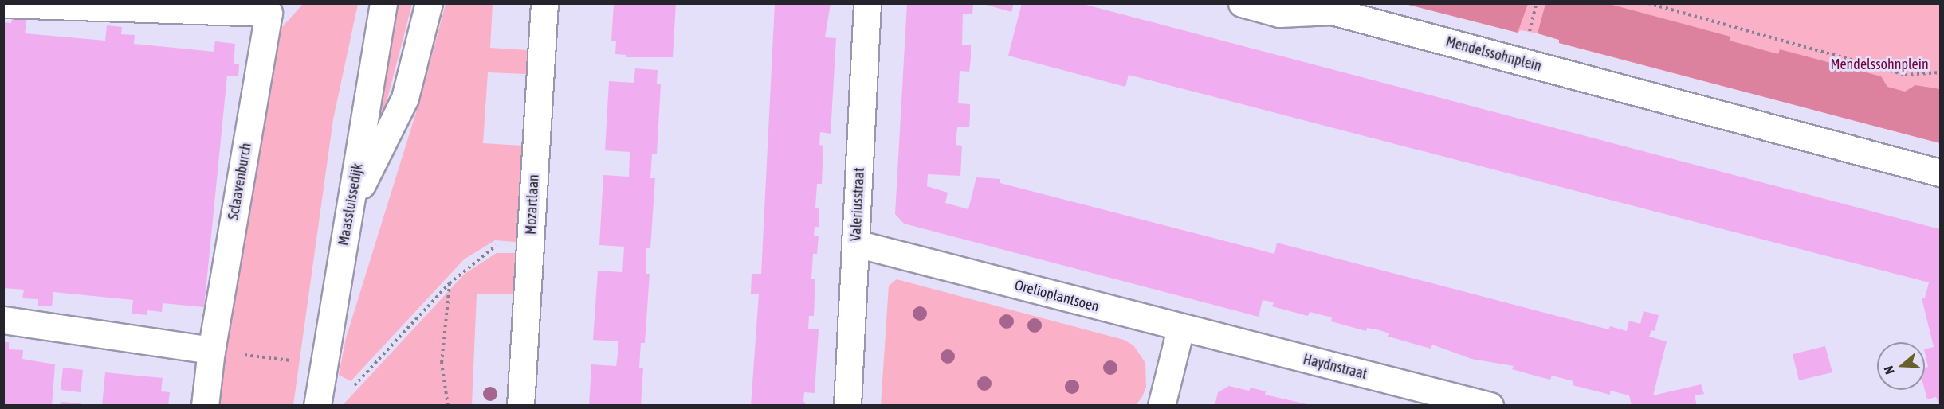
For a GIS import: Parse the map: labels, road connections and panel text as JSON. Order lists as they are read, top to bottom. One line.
{"streets":{"street":["Mendelssohnplein","Sclaavenburch","Maassluissedijk","Mozartlaan","Valeriusstraat","Orelioplantsoen","Haydnstraat"]},"crossings":[["Valeriusstraat","Orelioplantsoen"],["Orelioplantsoen","Haydnstraat"]],"parks":["Mendelssohnplein"],"north":"left"}
